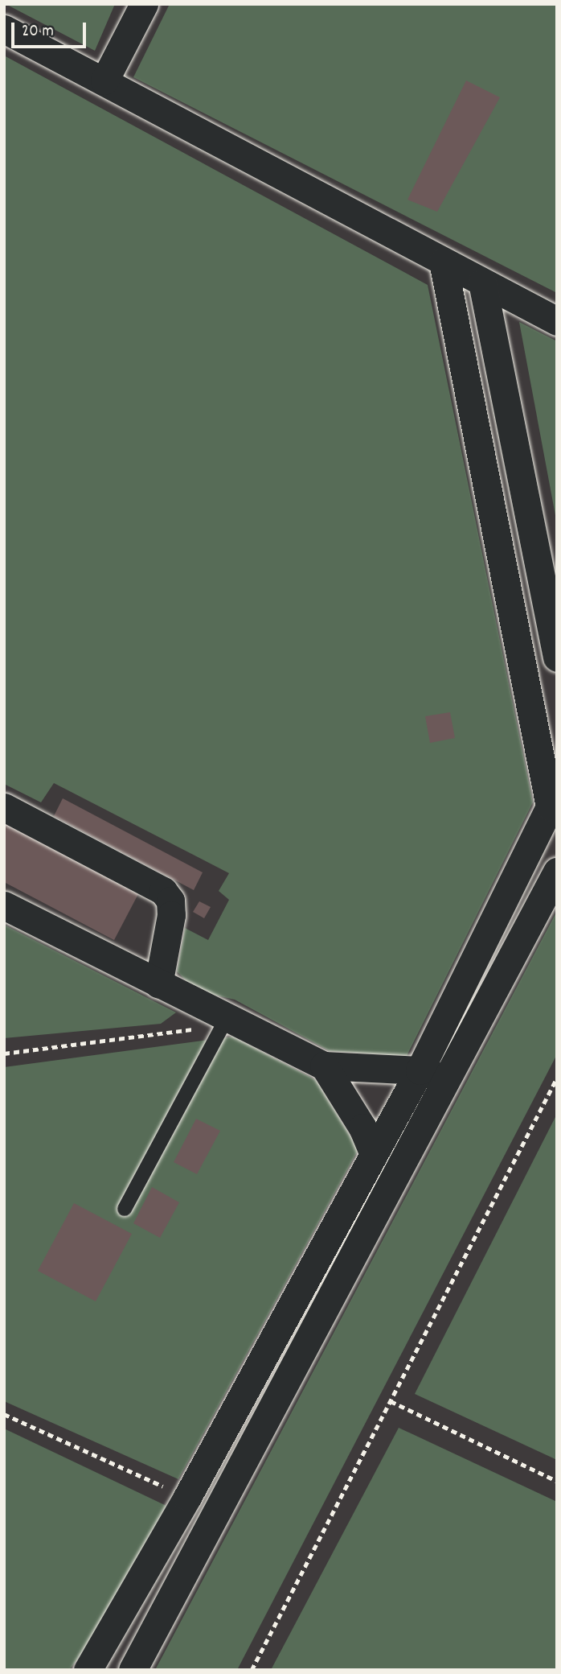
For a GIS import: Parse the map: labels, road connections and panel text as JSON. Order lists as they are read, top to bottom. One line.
{"scale_bar":"20 m"}
